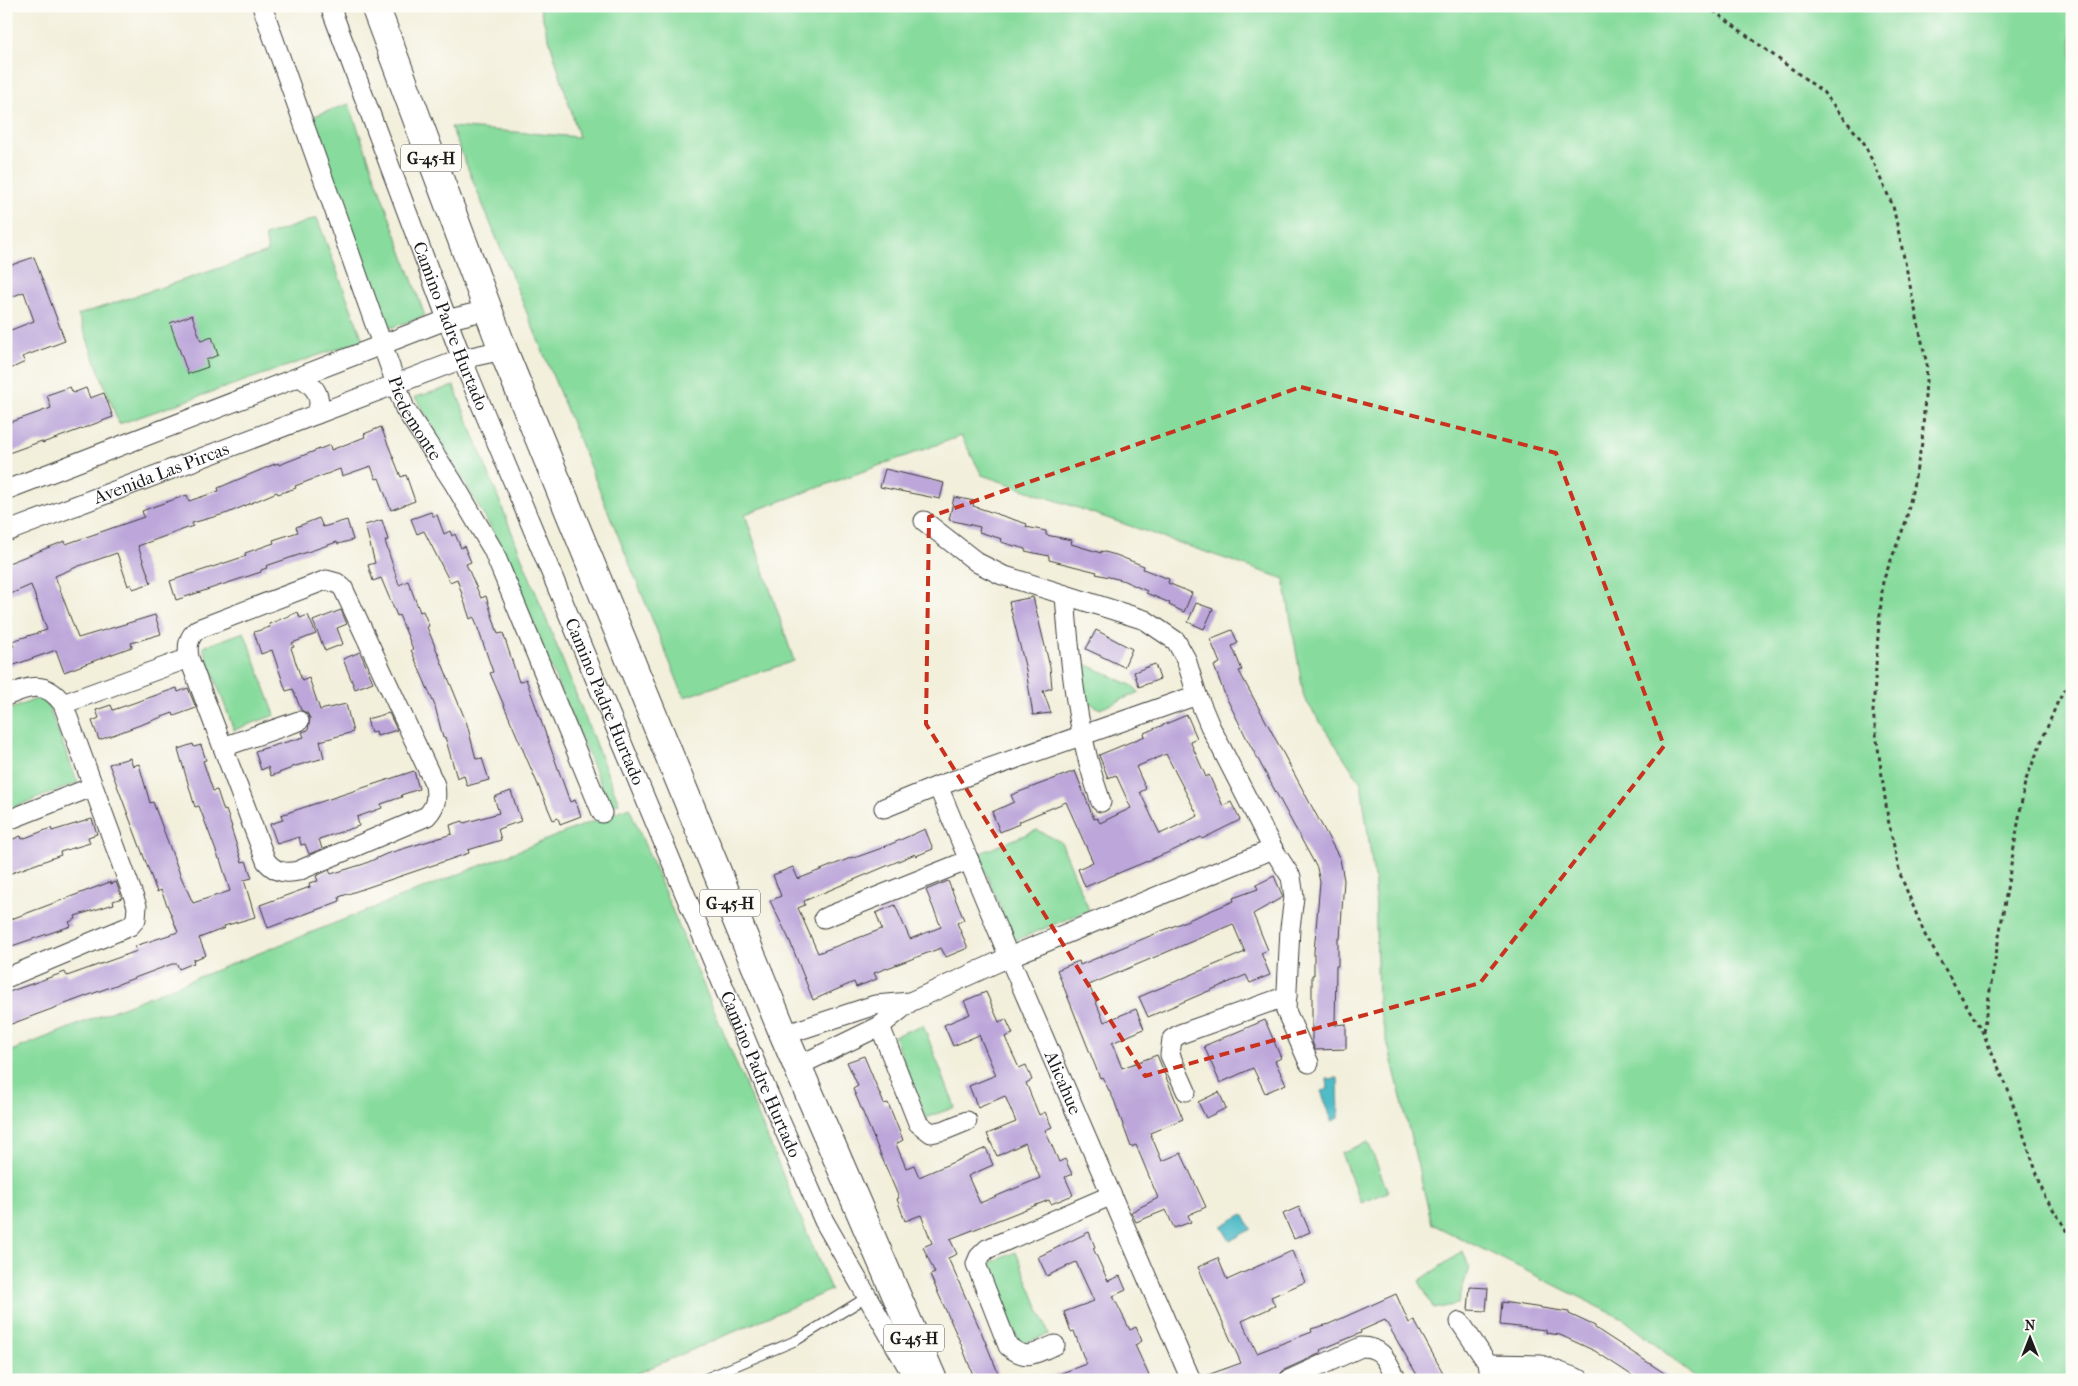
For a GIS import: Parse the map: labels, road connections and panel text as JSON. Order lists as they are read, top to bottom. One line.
{"streets":{"main road":["G-45-H","Camino Padre Hurtado"],"street":["Piedemonte","Avenida Las Pircas","Alicahue"]},"crossings":[["Camino Padre Hurtado","Avenida Las Pircas"],["Piedemonte","Avenida Las Pircas"]],"north":"top"}
